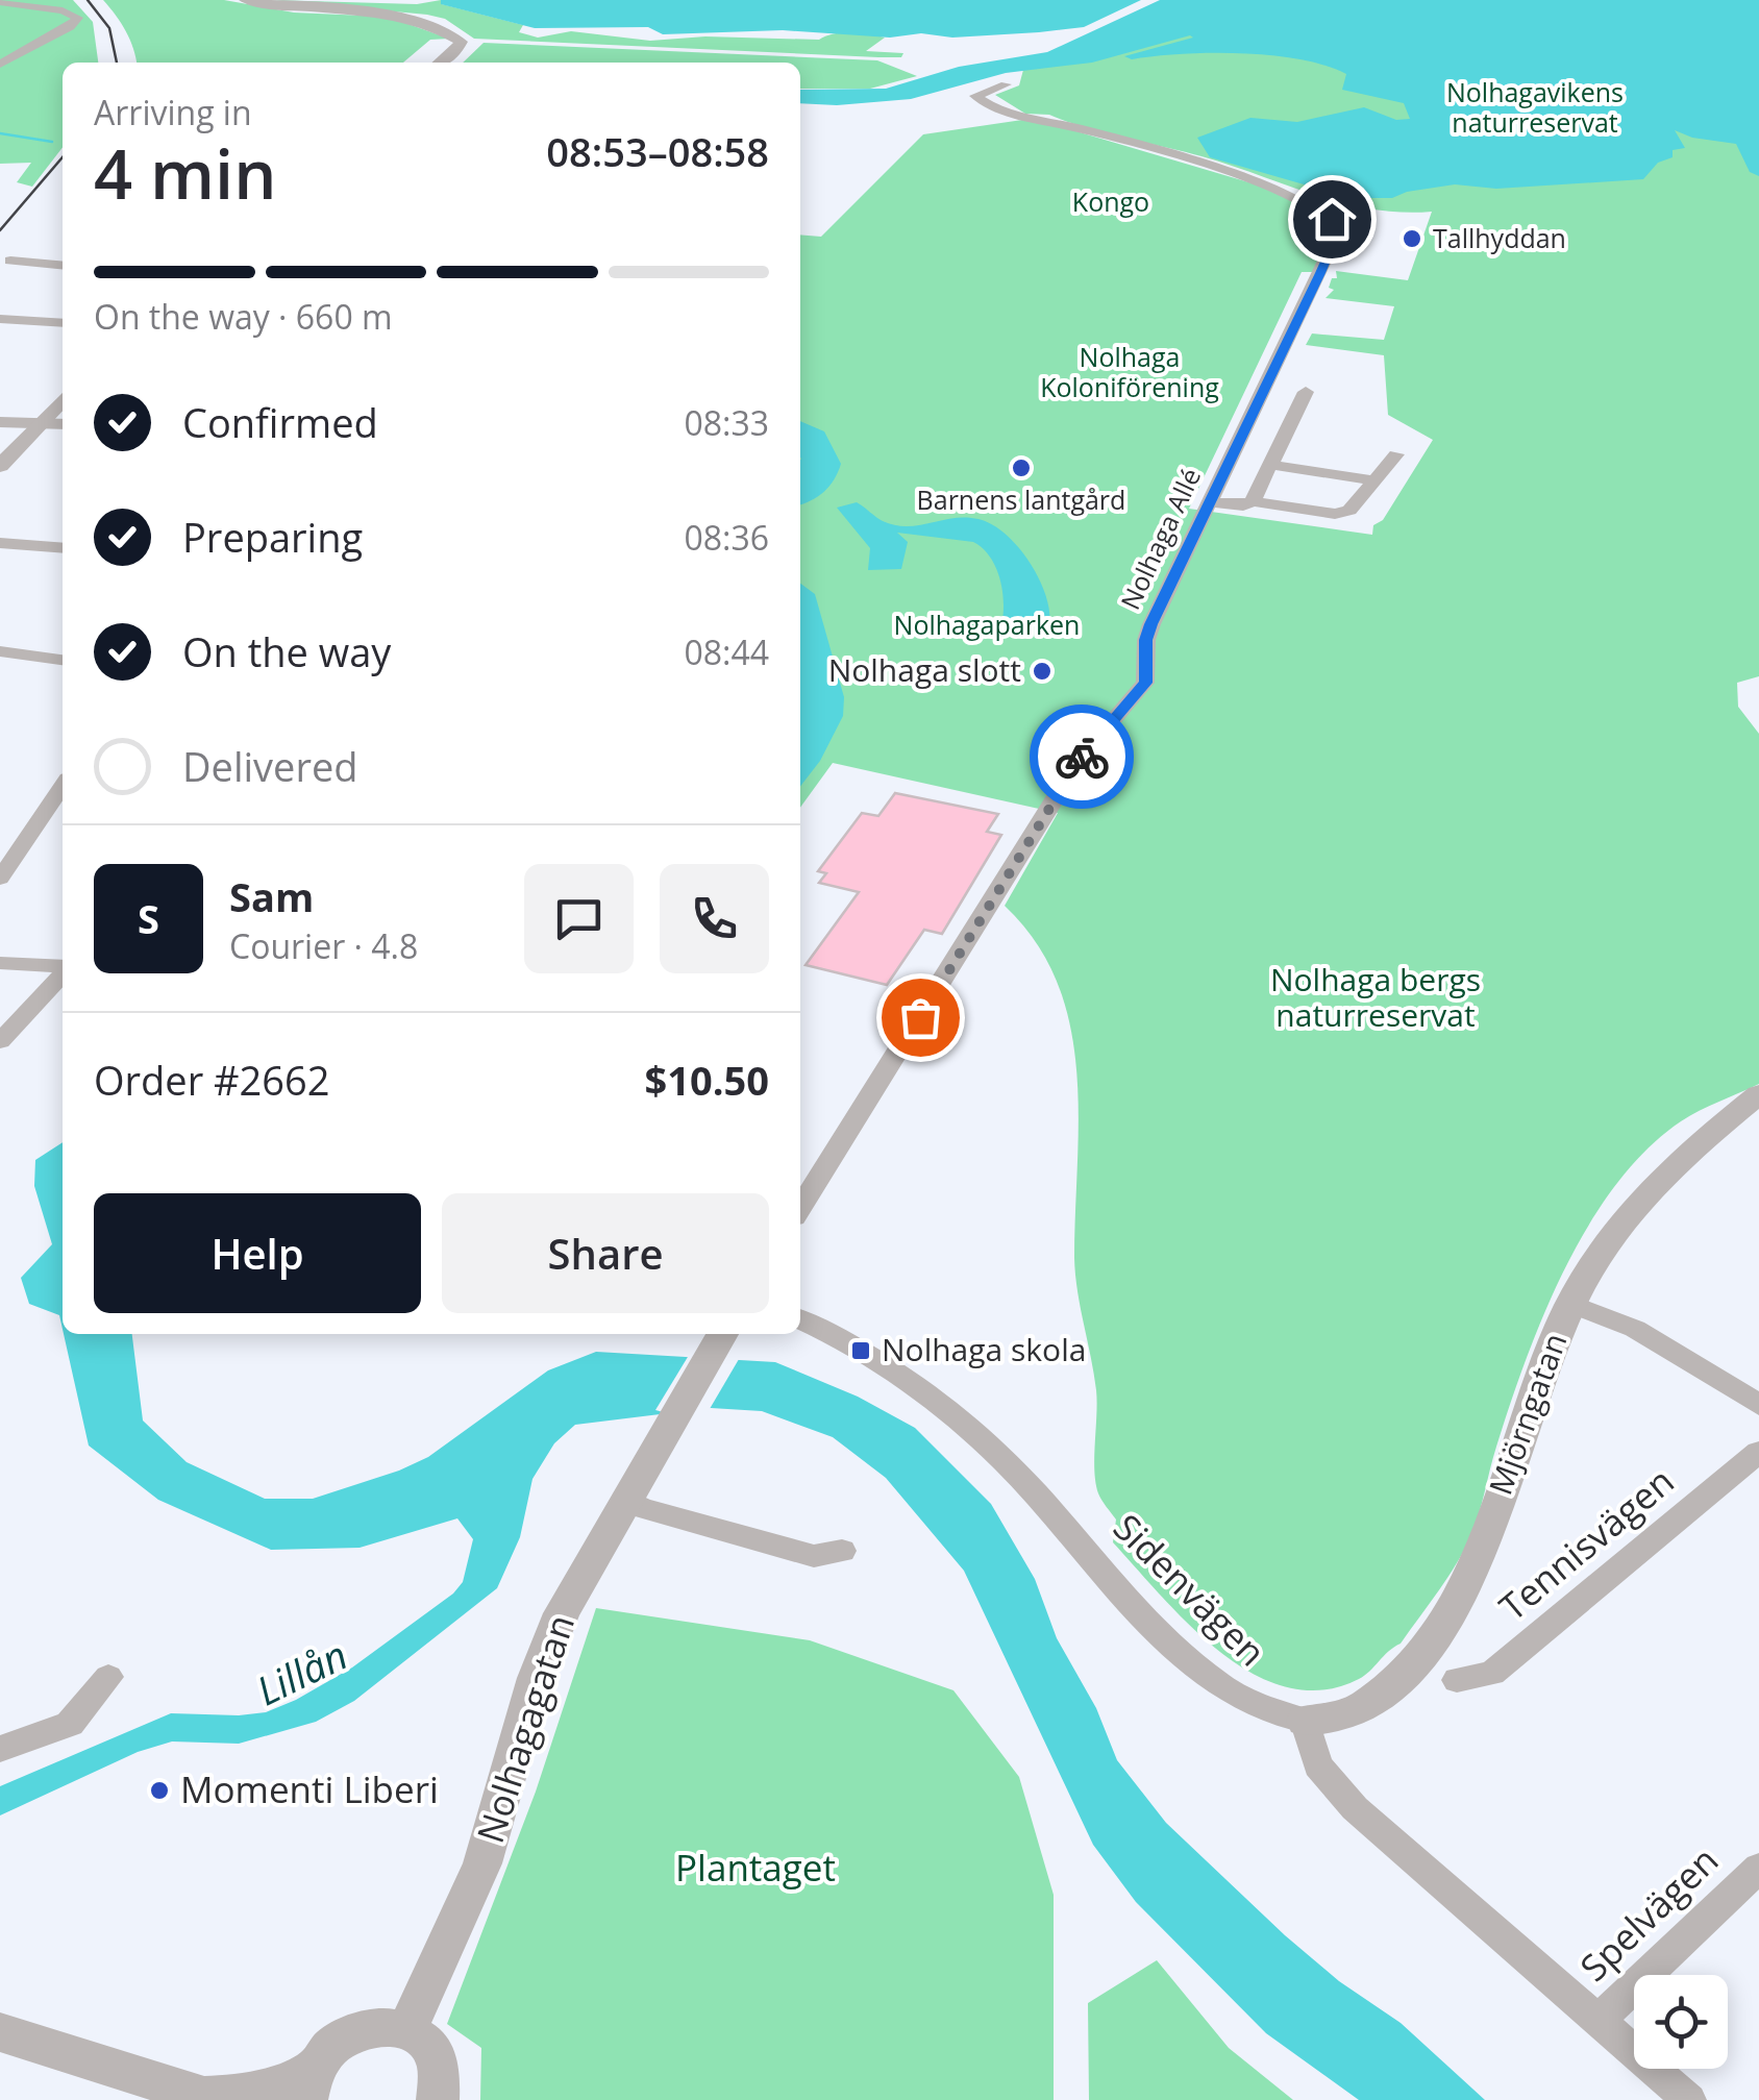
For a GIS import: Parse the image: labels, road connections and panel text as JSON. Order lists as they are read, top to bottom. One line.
{"streets":{"street":["Nolhaga Allé","Mjörngatan","Tennisvägen","Sidenvägen","Nolhagagatan","Spelvägen"]},"crossings":[["Mjörngatan","Sidenvägen"]],"water":["Lillån"],"parks":["Nolhagavikens naturreservat","Kongo","Nolhaga Koloniförening","Nolhagaparken","Nolhaga bergs naturreservat","Plantaget"],"places":{"other":["Tallhyddan","Barnens lantgård","Nolhaga slott","Momenti Liberi"],"transit":["Nolhaga skola"]},"page":{"heading":["4 min","Arriving in","08:53–08:58"],"panel":["Sam","Courier · 4.8","Order #2662","$10.50"],"bar":"On the way · 660 m","list":[["Confirmed","08:33"],["Preparing","08:36"],["On the way","08:44"],"Delivered"],"round":"S","buttons":["Help","Share"]}}
